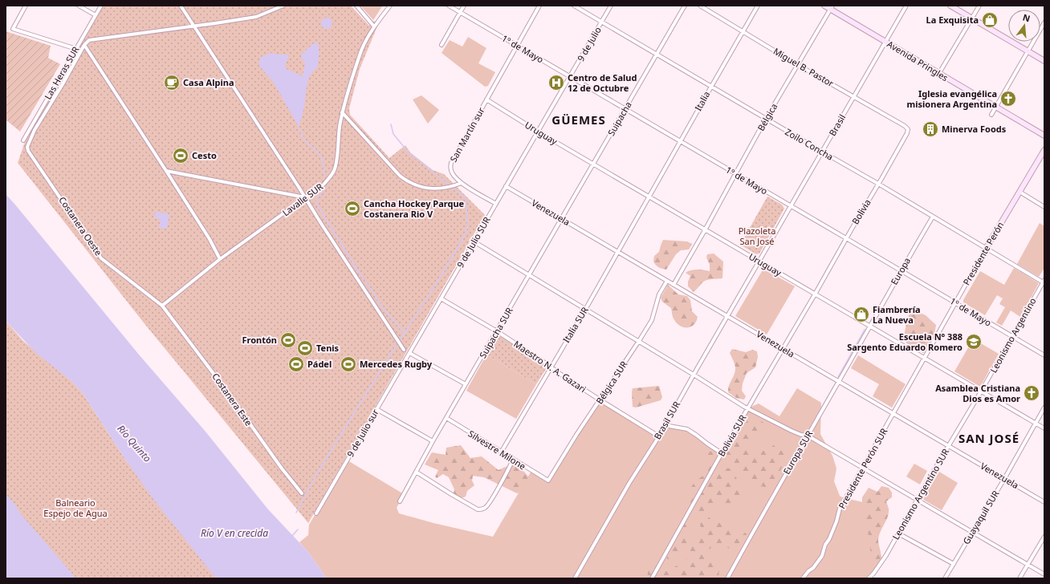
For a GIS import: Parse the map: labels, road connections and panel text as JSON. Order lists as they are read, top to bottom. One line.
{"streets":{"main road":["Avenida Pringles","Presidente Perón"],"street":["9 de Julio","1º de Mayo","Miguel B. Pastor","Las Heras SUR","Italia","Bélgica","Suipacha","Brasil","Uruguay","San Martín sur","Zoilo Concha","Lavalle SUR","Bolivia","Venezuela","Costanera Oeste","9 de Julio SUR","Europa","Italia SUR","Suipacha SUR","Leonismo Argentino","Maestro N. A. Gazari","Bélgica SUR","Costanera Este","Brasil SUR","9 de Julio sur","Bolivia SUR","Silvestre Milone","Europa SUR","Presidente Perón SUR","Leonismo Argentino SUR","Guayaquil SUR"]},"crossings":[["9 de Julio","1º de Mayo"],["9 de Julio","Uruguay"],["9 de Julio","Zoilo Concha"],["9 de Julio","9 de Julio SUR"],["1º de Mayo","Italia"],["1º de Mayo","Bélgica"],["1º de Mayo","Suipacha"],["1º de Mayo","Brasil"],["1º de Mayo","San Martín sur"],["1º de Mayo","Bolivia"],["1º de Mayo","Presidente Perón"],["1º de Mayo","Europa"],["1º de Mayo","Leonismo Argentino"],["Avenida Pringles","Bélgica"],["Avenida Pringles","Brasil"],["Miguel B. Pastor","Italia"],["Miguel B. Pastor","Bélgica"],["Miguel B. Pastor","Brasil"],["Miguel B. Pastor","Bolivia"],["Italia","Uruguay"],["Italia","Zoilo Concha"],["Italia","Italia SUR"],["Bélgica","Uruguay"],["Bélgica","Zoilo Concha"],["Suipacha","Uruguay"],["Suipacha","Zoilo Concha"],["Suipacha","Suipacha SUR"],["Brasil","Uruguay"],["Brasil","Zoilo Concha"],["Brasil","Brasil SUR"],["Uruguay","San Martín sur"],["Uruguay","Bolivia"],["Uruguay","9 de Julio SUR"],["Uruguay","Presidente Perón"],["Uruguay","Europa"],["Uruguay","Italia SUR"],["Uruguay","Suipacha SUR"],["Uruguay","Leonismo Argentino"],["Uruguay","Brasil SUR"],["Uruguay","Bolivia SUR"],["Uruguay","Europa SUR"],["Uruguay","Presidente Perón SUR"],["Uruguay","Leonismo Argentino SUR"],["Uruguay","Guayaquil SUR"],["Zoilo Concha","Bolivia"],["Zoilo Concha","Presidente Perón"],["Zoilo Concha","Europa"],["Zoilo Concha","Leonismo Argentino"],["Lavalle SUR","Costanera Oeste"],["Lavalle SUR","Costanera Este"],["Bolivia","Bolivia SUR"],["Venezuela","9 de Julio SUR"],["Venezuela","Italia SUR"],["Venezuela","Suipacha SUR"],["Venezuela","Bélgica SUR"],["Venezuela","Brasil SUR"],["Venezuela","Bolivia SUR"],["Venezuela","Europa SUR"],["Venezuela","Presidente Perón SUR"],["Venezuela","Leonismo Argentino SUR"],["Venezuela","Guayaquil SUR"],["Costanera Oeste","Costanera Este"],["9 de Julio SUR","Maestro N. A. Gazari"],["9 de Julio SUR","9 de Julio sur"],["Presidente Perón","Presidente Perón SUR"],["Europa","Europa SUR"],["Italia SUR","Maestro N. A. Gazari"],["Italia SUR","Silvestre Milone"],["Suipacha SUR","Maestro N. A. Gazari"],["Suipacha SUR","Silvestre Milone"],["Leonismo Argentino","Leonismo Argentino SUR"],["Maestro N. A. Gazari","Bélgica SUR"],["Maestro N. A. Gazari","Brasil SUR"],["Bélgica SUR","Silvestre Milone"]],"districts":["GÜEMES","SAN JOSÉ"],"water":["Río Quinto","Río V en crecida"],"parks":["Plazoleta San José","Balneario Espejo de Agua"],"places":{"shop":["La Exquisita","Fiambrería La Nueva"],"cafe":["Casa Alpina"],"hospital":["Centro de Salud 12 de Octubre"],"church":["Iglesia evangélica misionera Argentina","Asamblea Cristiana Dios es Amor"],"building":["Minerva Foods"],"sports":["Cesto","Cancha Hockey Parque Costanera Rio V","Frontón","Tenis","Pádel","Mercedes Rugby"],"school or university":["Escuela N° 388 Sargento Eduardo Romero"]},"north":"top"}
